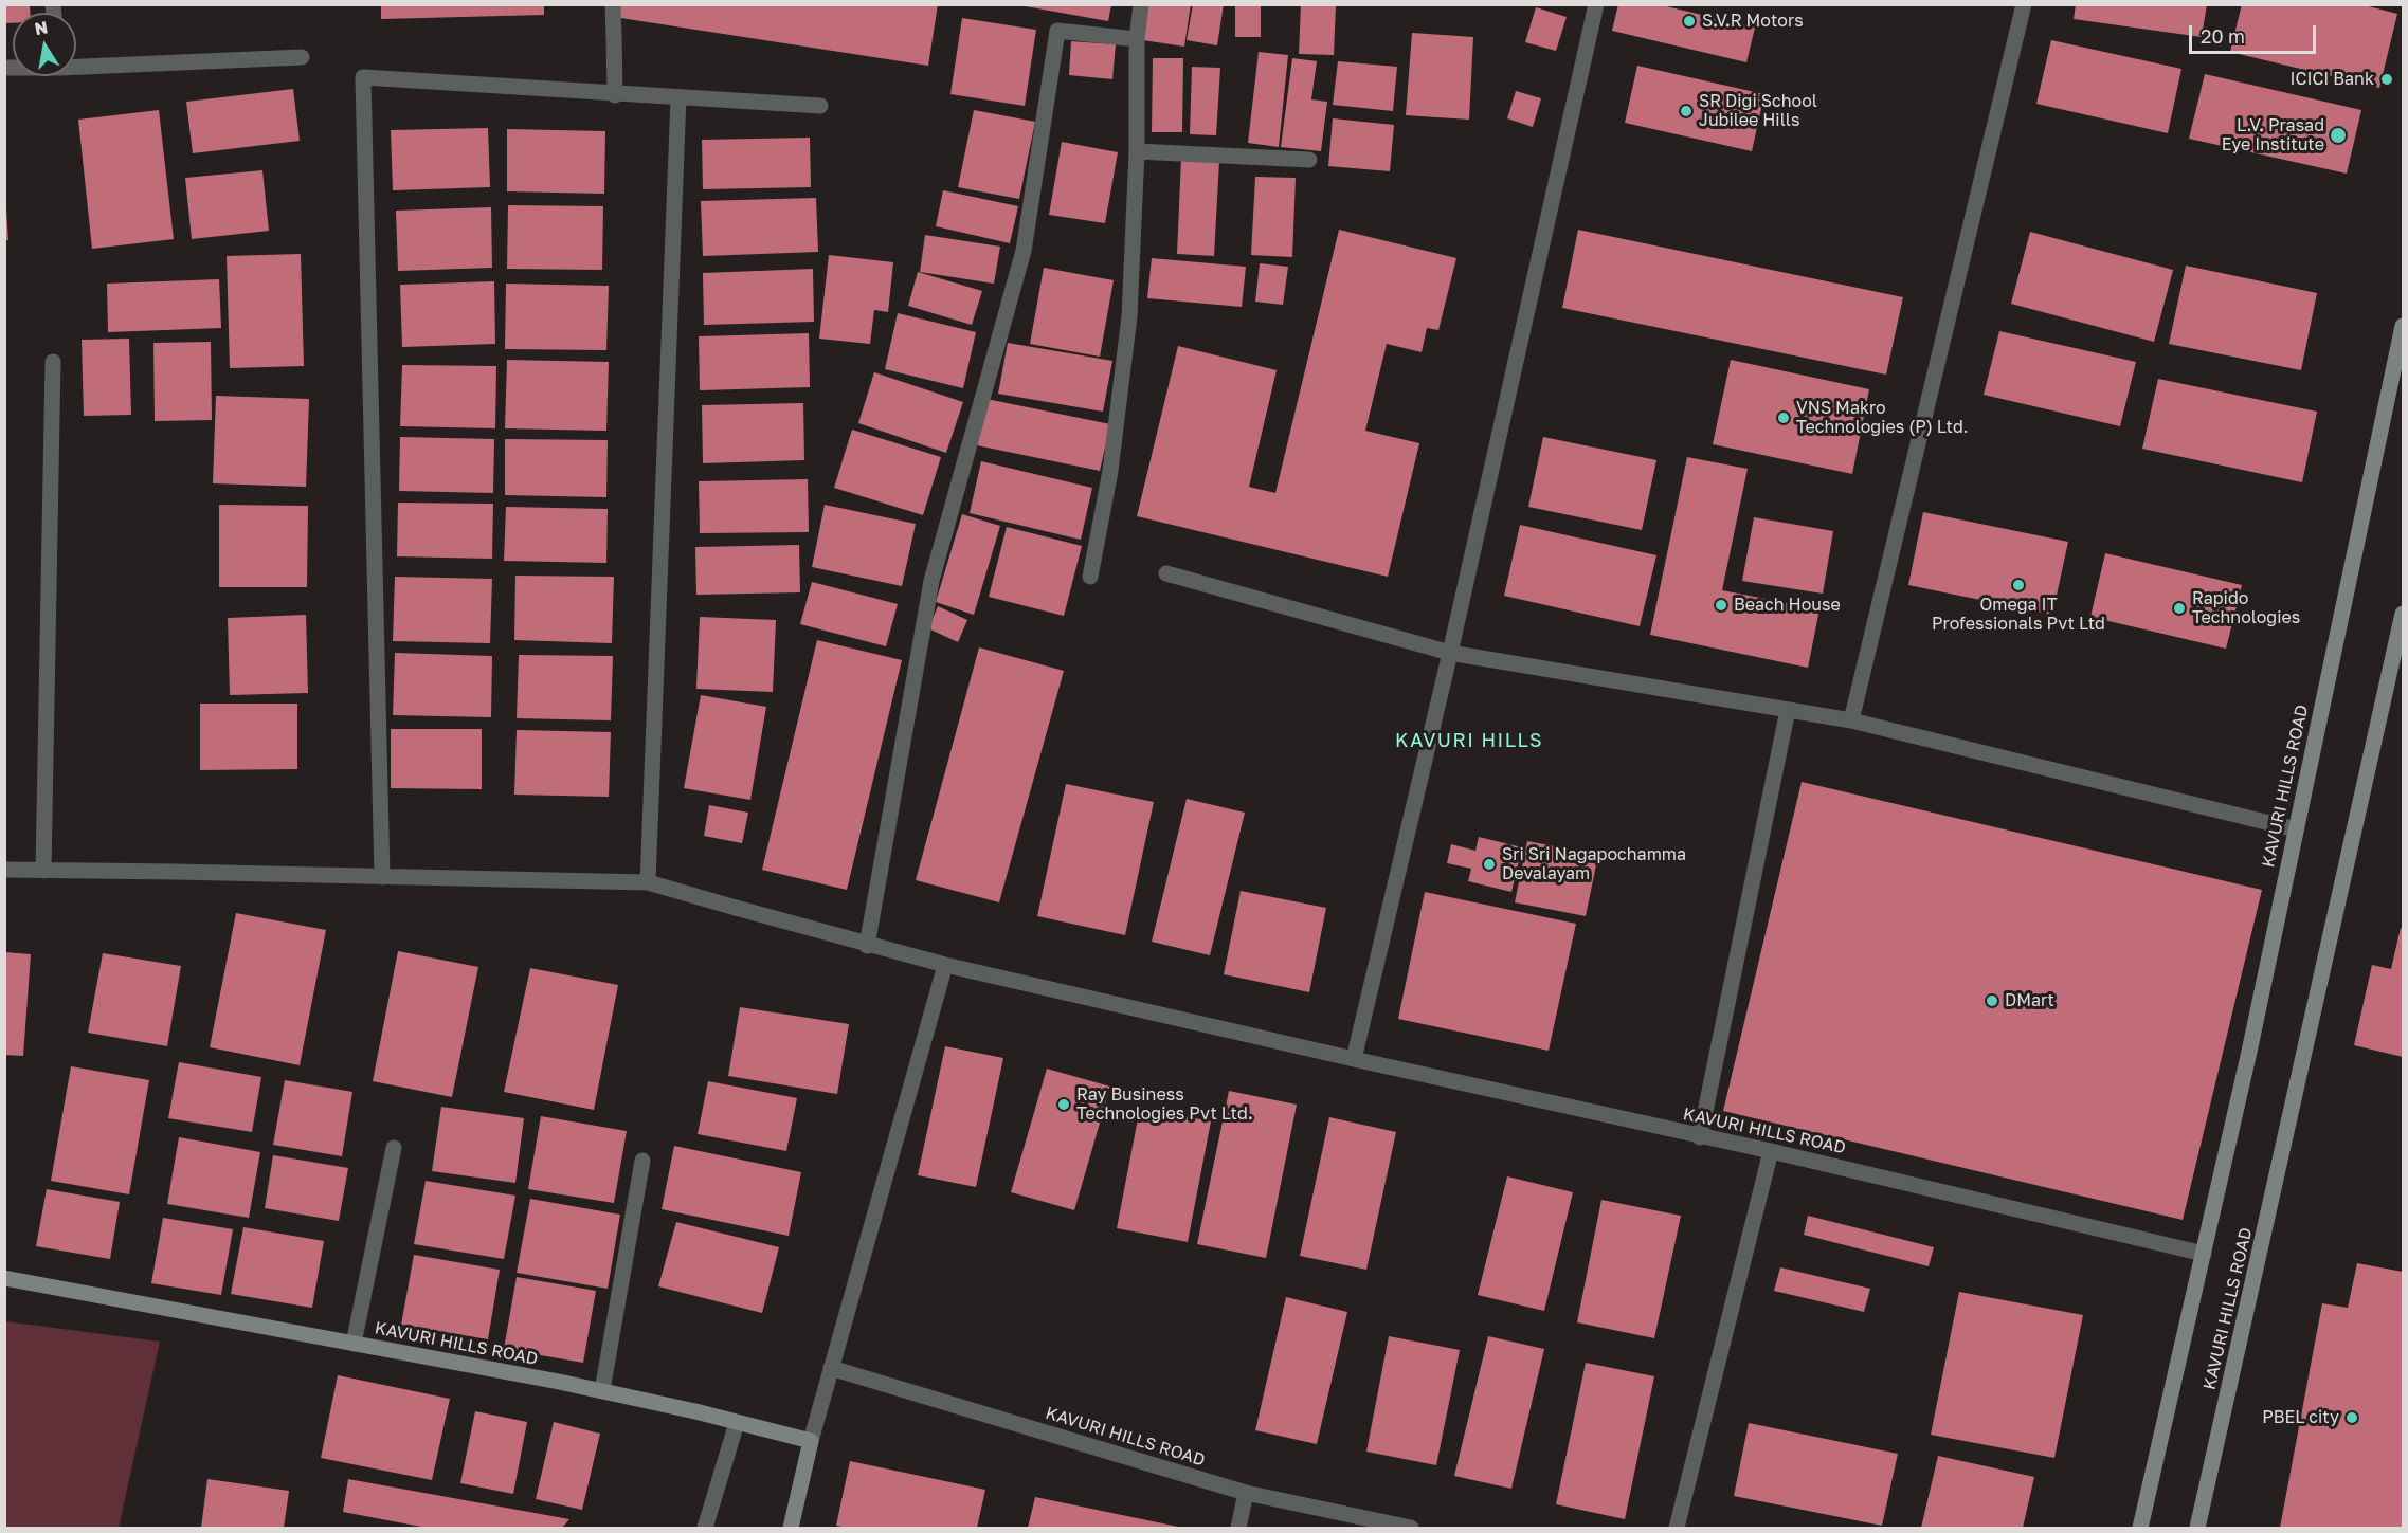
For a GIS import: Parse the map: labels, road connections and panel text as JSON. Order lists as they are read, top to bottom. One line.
{"streets":{"street":["KAVURI HILLS ROAD"]},"districts":["KAVURI HILLS"],"places":["S.V.R Motors","ICICI Bank","SR Digi School Jubilee Hills","L.V. Prasad Eye Institute","VNS Makro Technologies (P) Ltd.","Omega IT Professionals Pvt Ltd","Beach House","Rapido Technologies","Sri Sri Nagapochamma Devalayam","DMart","Ray Business Technologies Pvt Ltd.","PBEL city"],"scale_bar":"20 m","north":"top"}
